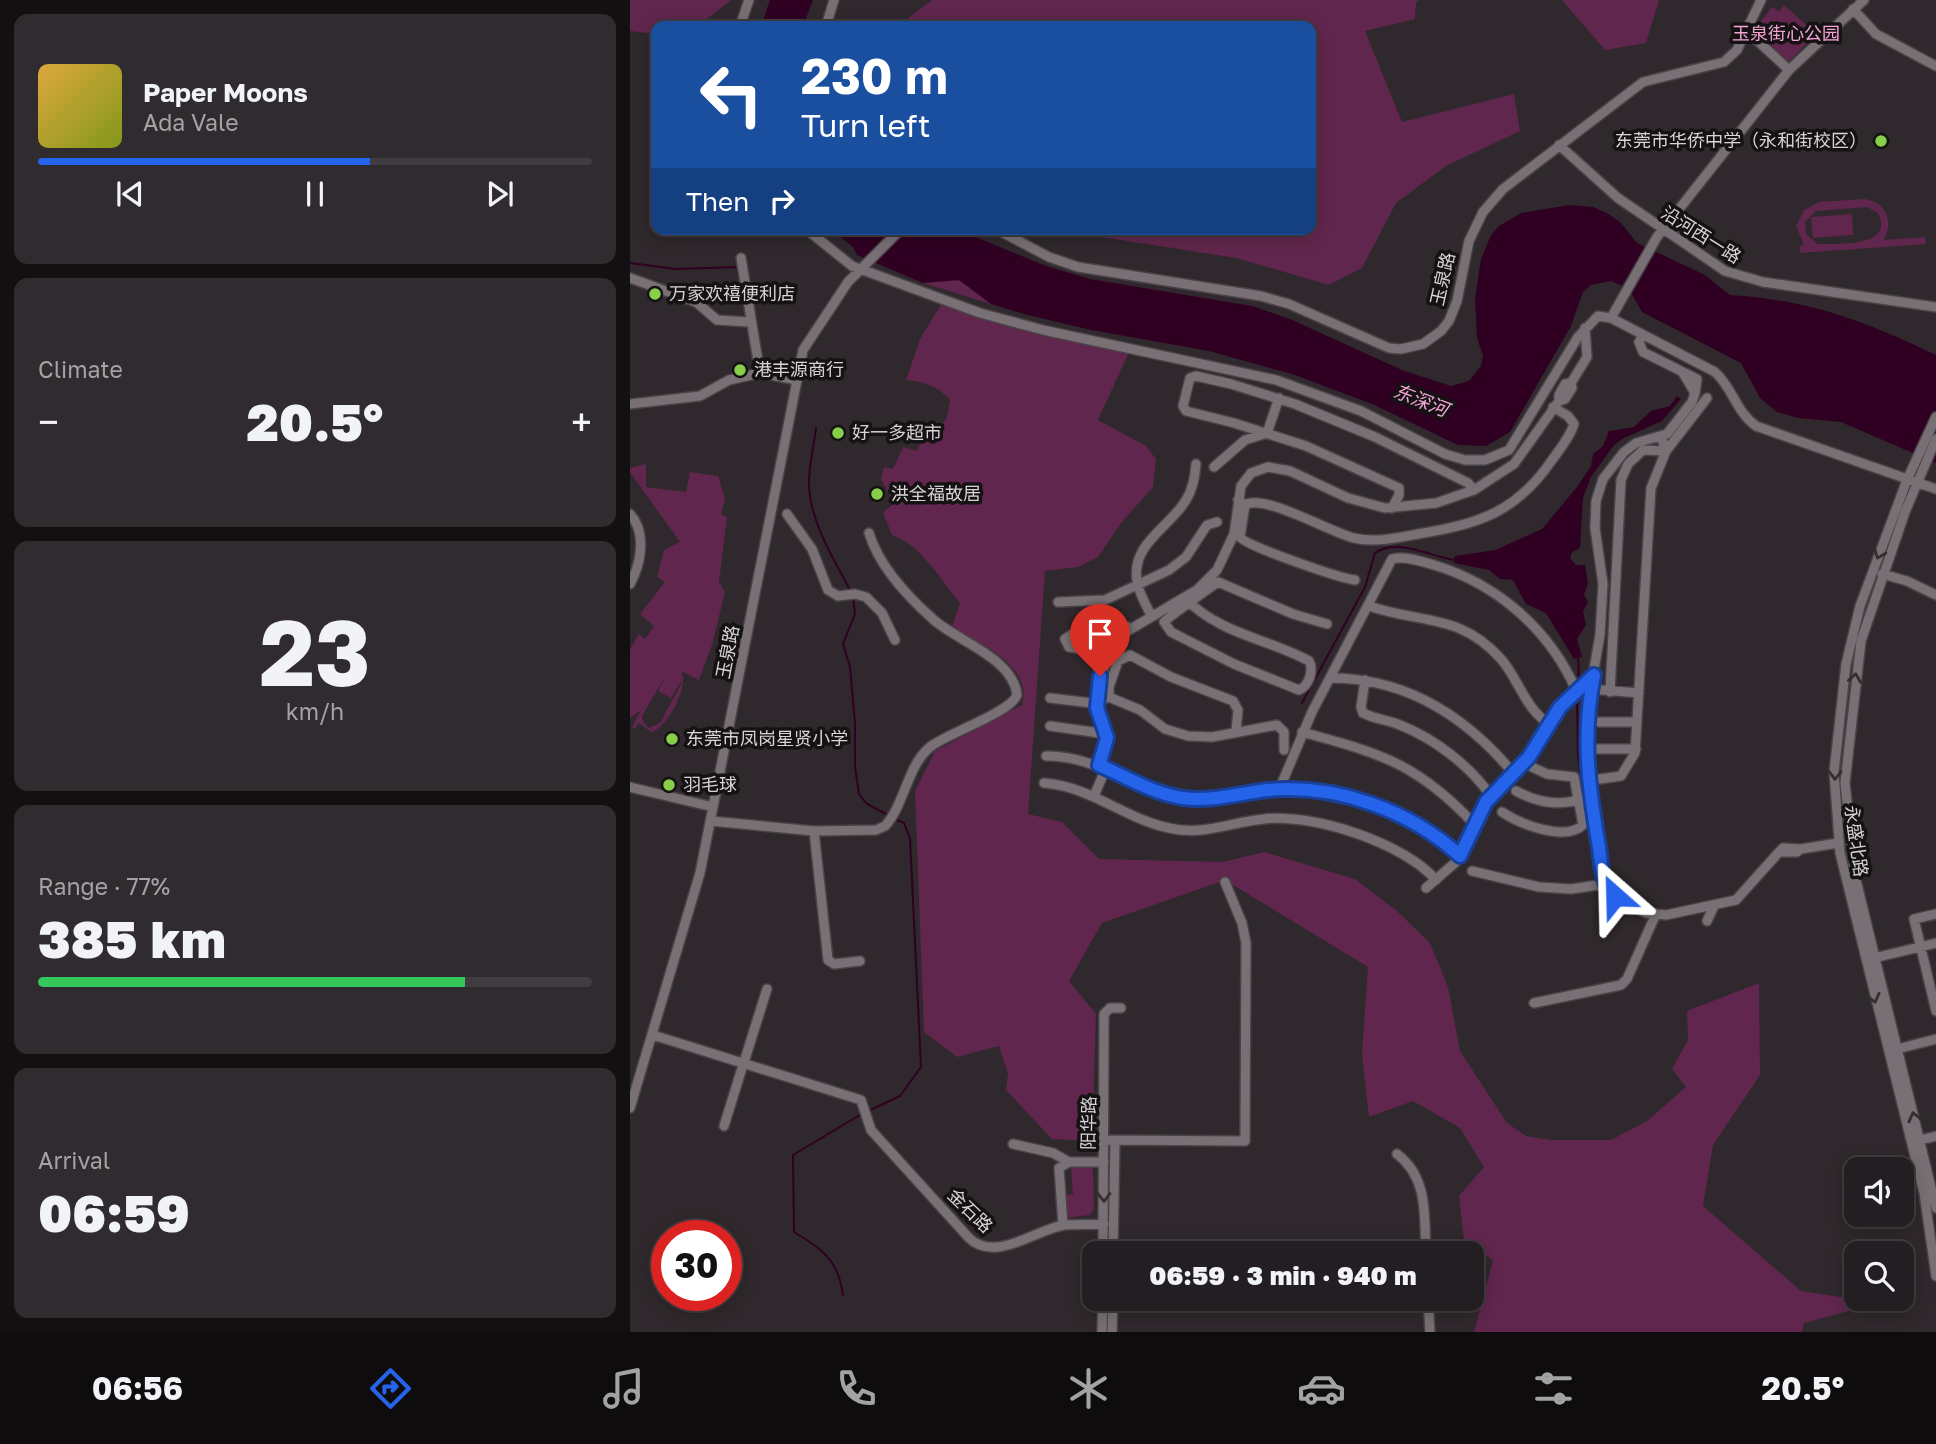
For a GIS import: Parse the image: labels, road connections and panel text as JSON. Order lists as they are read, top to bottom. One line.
{"streets":{"street":["沿河西一路","玉泉路","永盛北路","阳华路","金石路"]},"crossings":[["沿河西一路","玉泉路"],["玉泉路","金石路"],["阳华路","金石路"]],"water":["东深河"],"parks":["玉泉街心公园"],"places":["东莞市华侨中学（永和街校区）","万家欢禧便利店","港丰源商行","好一多超市","洪全福故居","东莞市凤岗星贤小学","羽毛球"],"page":{"turn":["230 m","Turn left"],"song":["Paper Moons","Ada Vale"],"then":"Then","tile":["Climate",["23","km/h"],["Range · 77%","385 km"],["Arrival","06:59"]],"heat":["−","20.5°","+"],"limit":"30","trip":"06:59 · 3 min · 940 m","tabs":["06:56","20.5°"]}}
